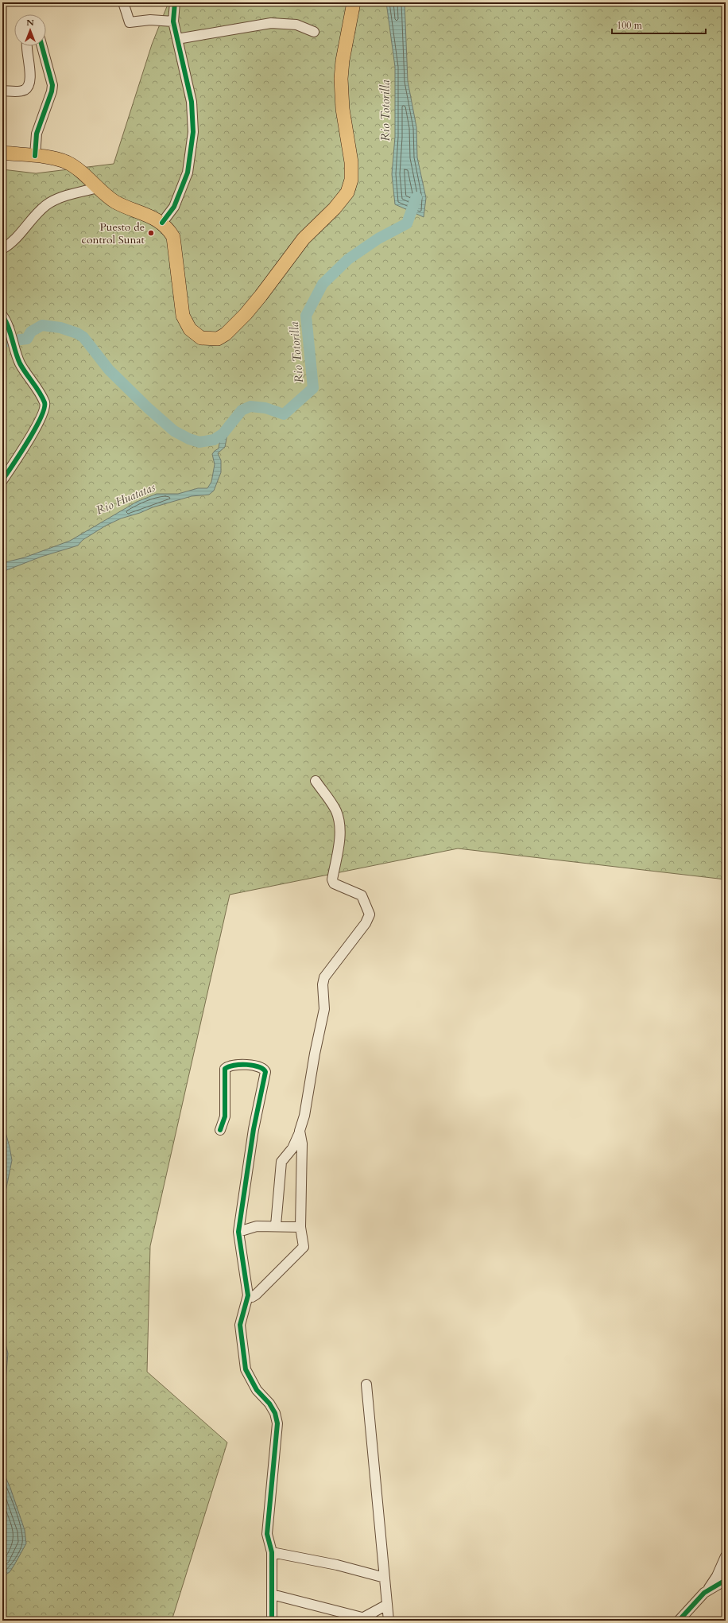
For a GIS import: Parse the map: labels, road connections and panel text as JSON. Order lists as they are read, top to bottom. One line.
{"water":["Rio Totorilla","Rio Huatatas"],"places":["Puesto de control Sunat"],"scale_bar":"100 m","north":"top"}
